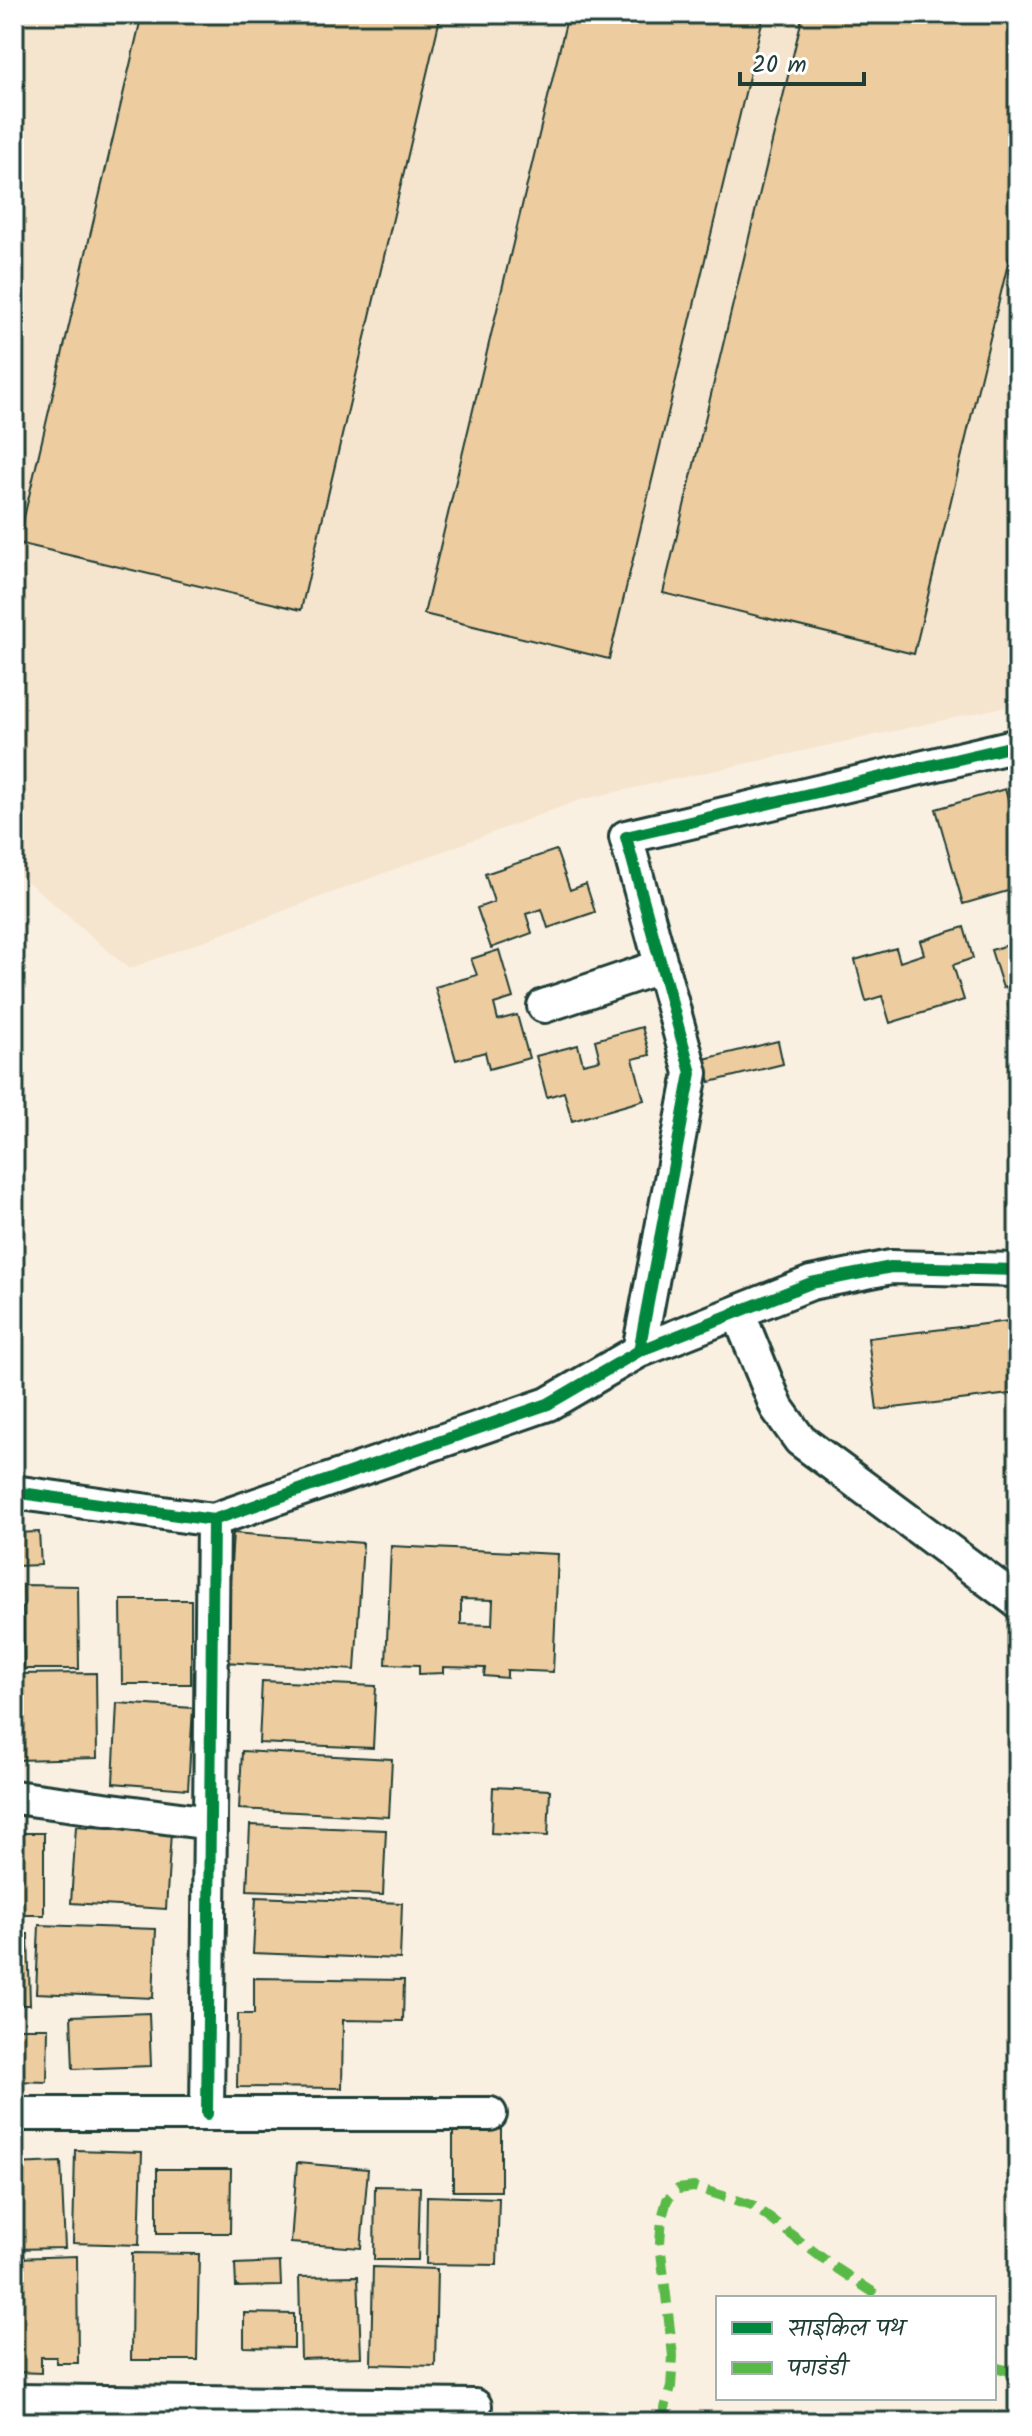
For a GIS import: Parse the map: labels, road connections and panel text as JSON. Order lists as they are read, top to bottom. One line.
{"legend":["साइकिल पथ","पगडंडी"],"scale_bar":"20 m"}
